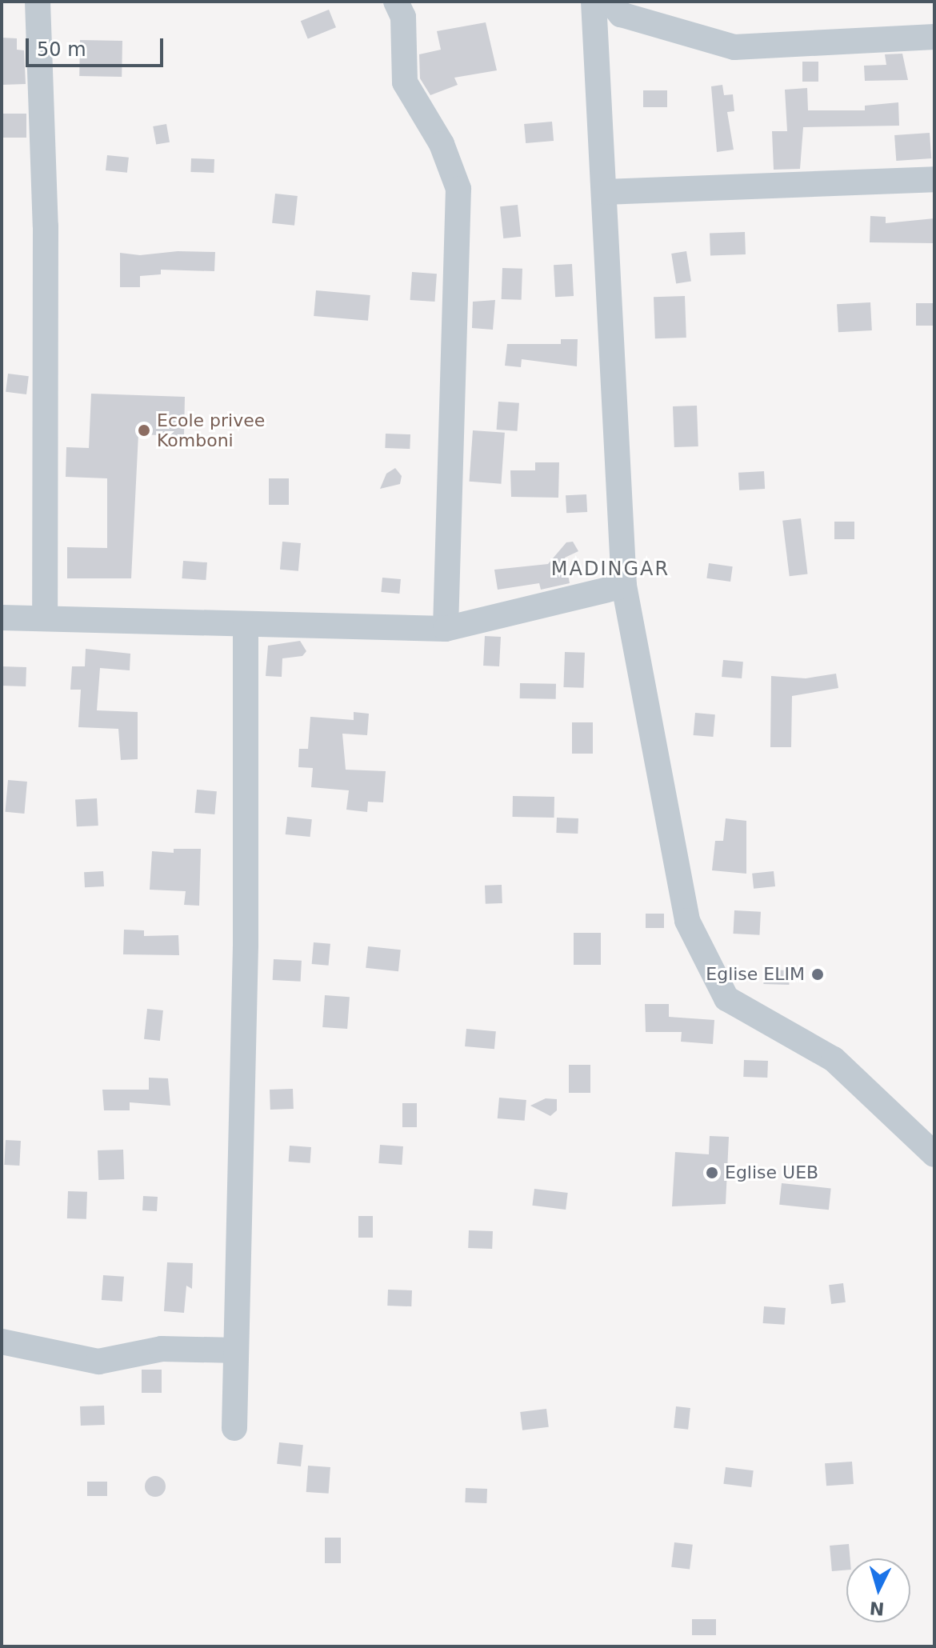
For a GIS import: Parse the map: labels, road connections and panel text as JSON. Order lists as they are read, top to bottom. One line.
{"districts":["MADINGAR"],"places":["Ecole privee Komboni","Eglise ELIM","Eglise UEB"],"scale_bar":"50 m","north":"bottom"}
